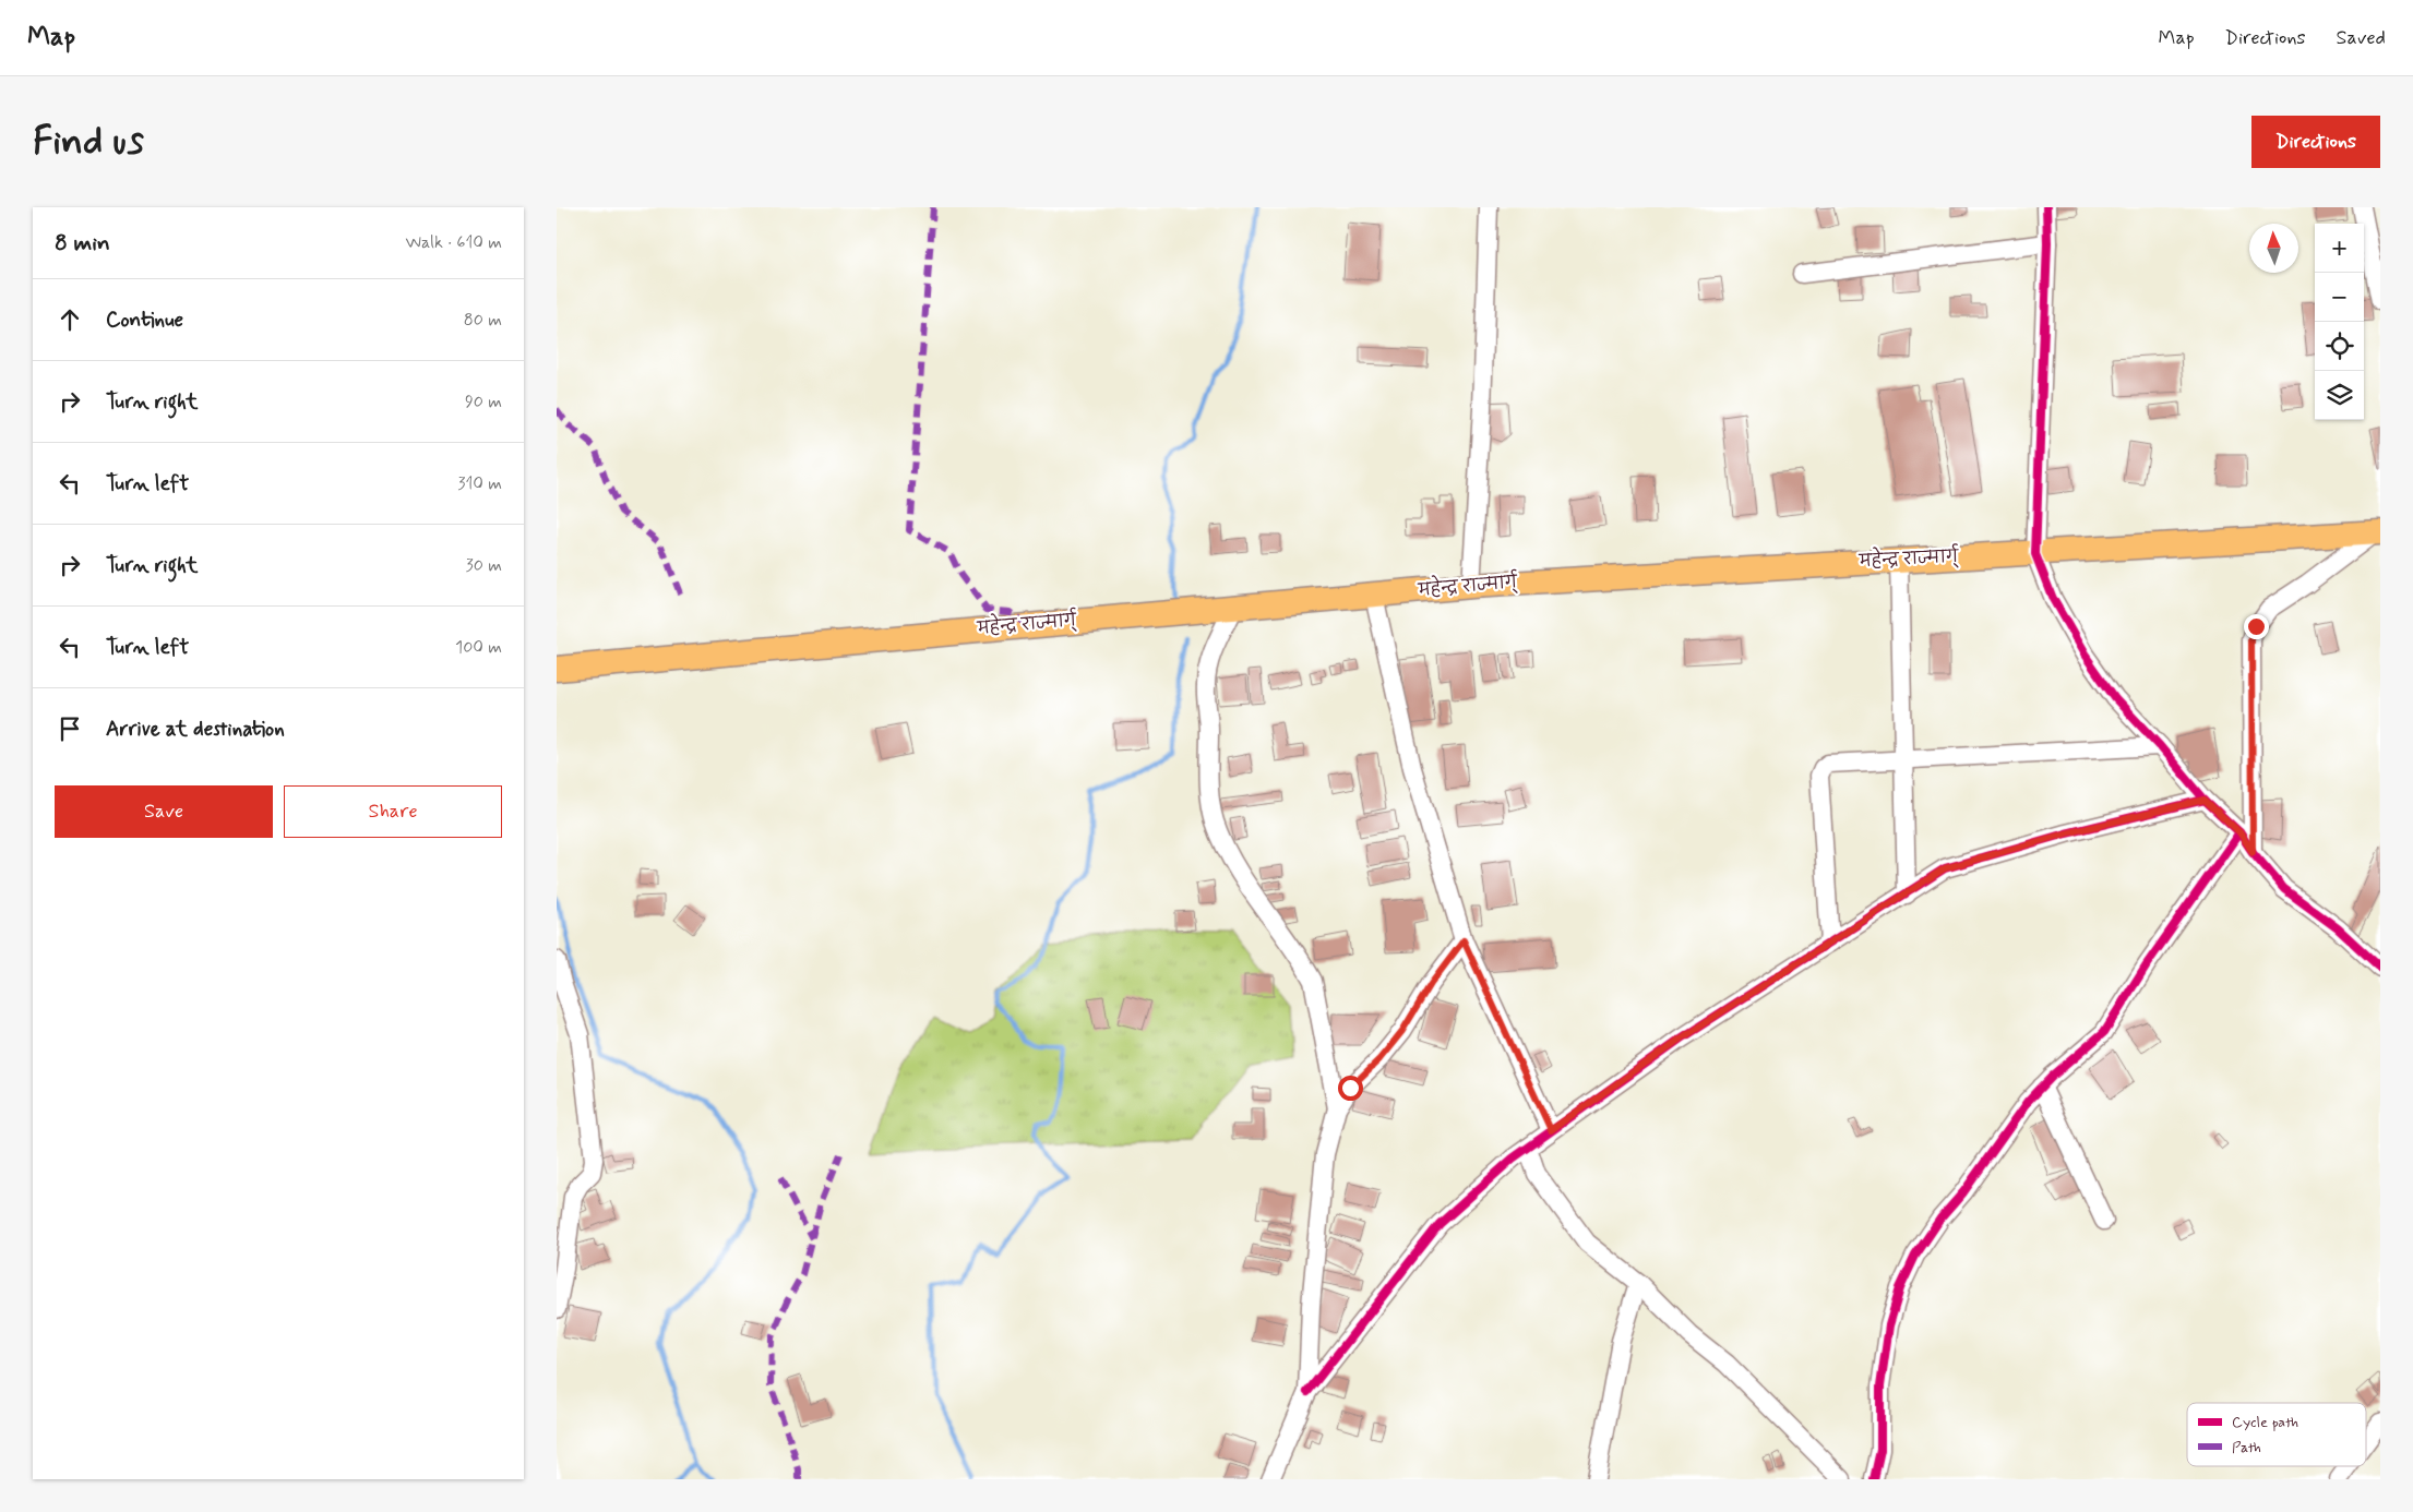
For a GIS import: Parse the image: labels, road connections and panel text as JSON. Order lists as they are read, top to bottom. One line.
{"streets":{"highway":["महेन्द्र राज्मार्ग्"]},"legend":["Cycle path","Path"],"north":"top","page":{"header":"Map","nav":["Map","Directions","Saved"],"buttons":["Directions",["Save","Share"]],"title":"Find us","heading":["8 min","Walk · 610 m"],"map_buttons":["+","−"],"list":[["Continue","80 m"],["Turn right","90 m"],["Turn left","310 m"],["Turn right","30 m"],["Turn left","100 m"],"Arrive at destination"]}}
